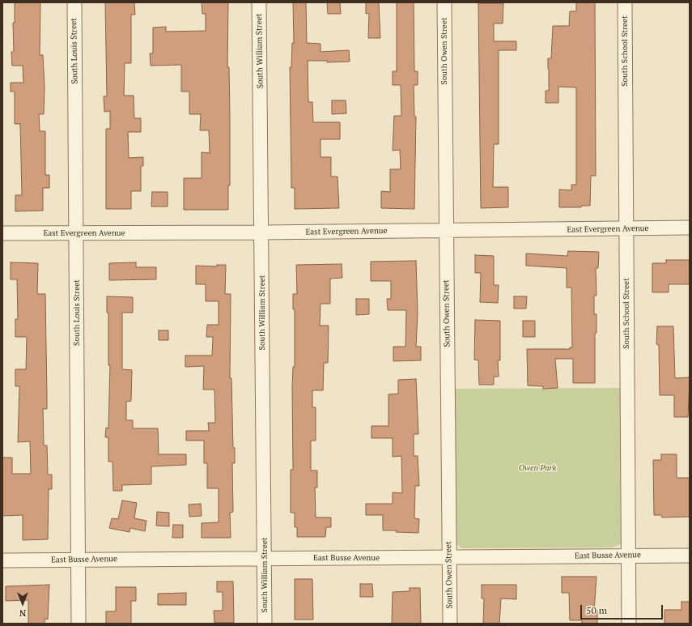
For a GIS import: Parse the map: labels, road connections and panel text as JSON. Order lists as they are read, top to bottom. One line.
{"streets":{"street":["South Louis Street","South William Street","South Owen Street","South School Street","East Evergreen Avenue","East Busse Avenue"]},"crossings":[["South Louis Street","East Evergreen Avenue"],["South Louis Street","East Busse Avenue"],["South William Street","East Evergreen Avenue"],["South William Street","East Busse Avenue"],["South Owen Street","East Evergreen Avenue"],["South Owen Street","East Busse Avenue"],["South School Street","East Evergreen Avenue"],["South School Street","East Busse Avenue"]],"parks":["Owen Park"],"scale_bar":"50 m","north":"bottom"}
